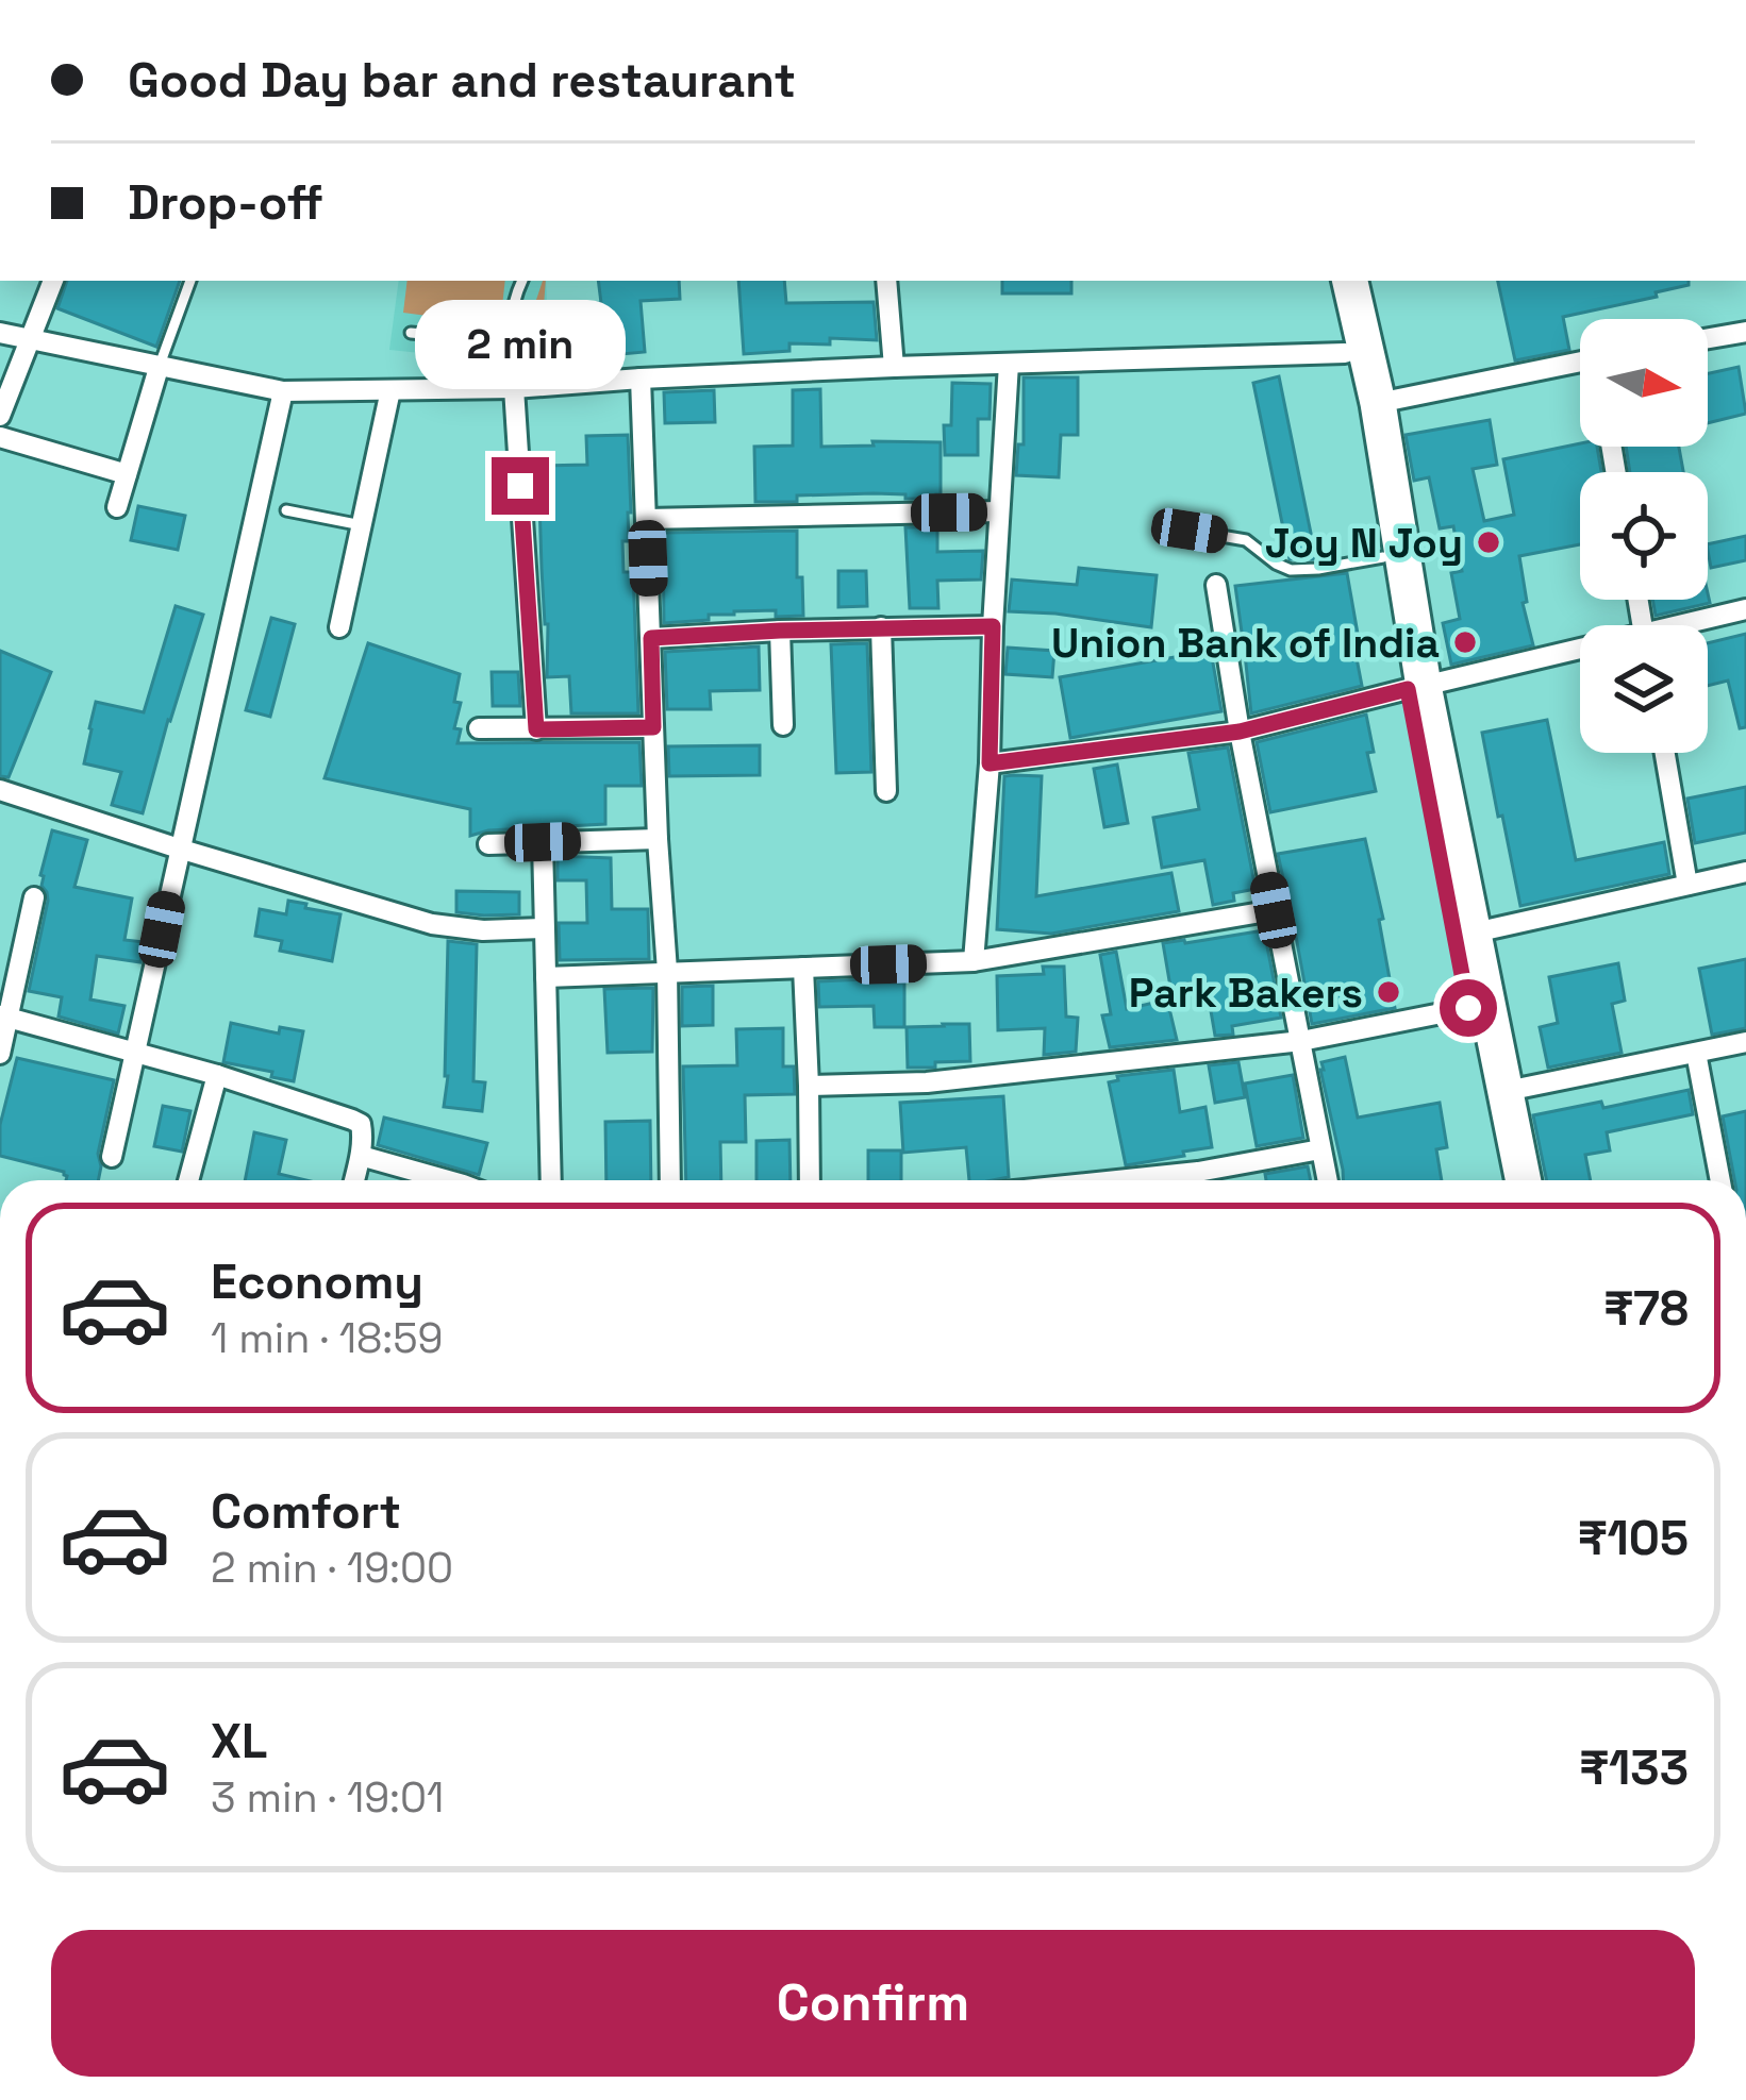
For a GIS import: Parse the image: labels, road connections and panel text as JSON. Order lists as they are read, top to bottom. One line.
{"places":["Joy N Joy","Union Bank of India","Park Bakers"],"north":"right","page":{"banner":["Good Day bar and restaurant","Drop-off"],"bubble":"2 min","list":[{"name":"Economy","note":"1 min · 18:59","value":"₹78"},{"name":"Comfort","note":"2 min · 19:00","value":"₹105"},{"name":"XL","note":"3 min · 19:01","value":"₹133"}],"buttons":"Confirm"}}
